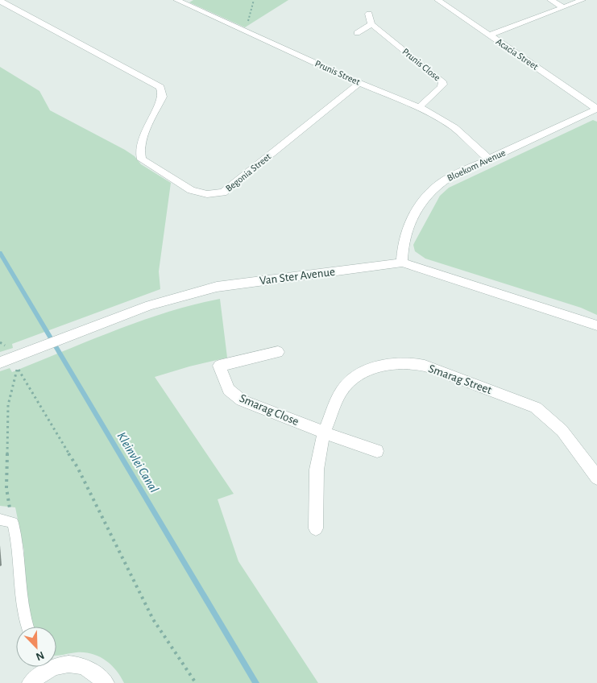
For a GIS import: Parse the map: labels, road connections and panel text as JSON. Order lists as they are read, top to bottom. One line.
{"streets":{"street":["Acacia Street","Prunis Close","Prunis Street","Bloekom Avenue","Begonia Street","Van Ster Avenue","Smarag Street","Smarag Close"]},"crossings":[["Acacia Street","Bloekom Avenue"],["Prunis Close","Prunis Street"],["Prunis Street","Bloekom Avenue"],["Prunis Street","Begonia Street"],["Bloekom Avenue","Van Ster Avenue"],["Smarag Street","Smarag Close"]],"water":["Kleinvlei Canal"],"north":"bottom right"}
